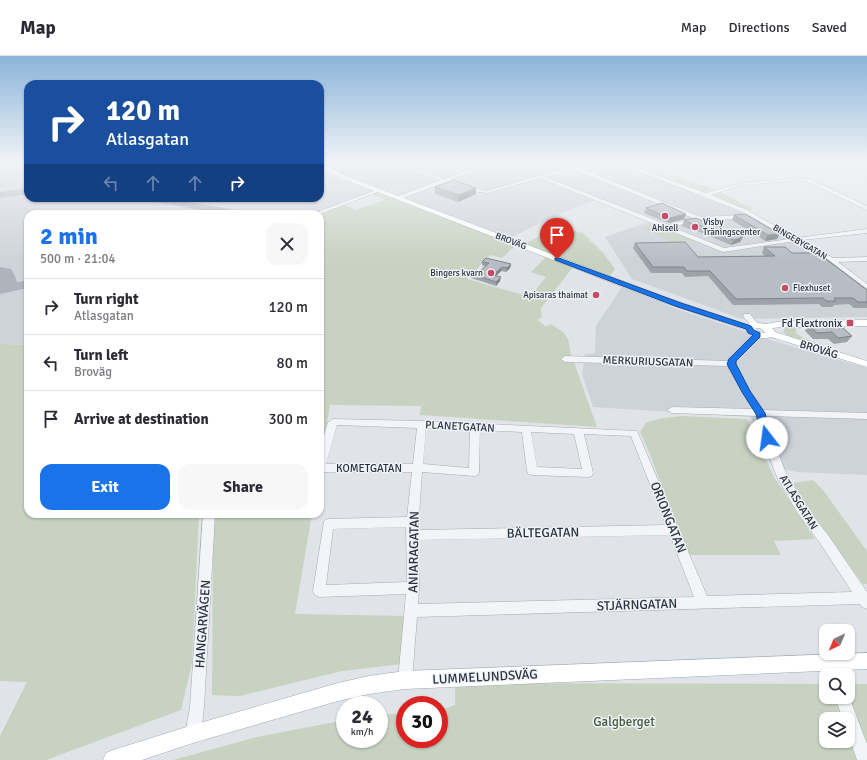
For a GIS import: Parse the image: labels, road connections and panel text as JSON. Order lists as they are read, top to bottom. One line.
{"streets":{"main road":["BROVÄG","LUMMELUNDSVÄG"],"street":["BINGEBYGATAN","MERKURIUSGATAN","PLANETGATAN","KOMETGATAN","ATLASGATAN","ORIONGATAN","BÄLTEGATAN","ANIARAGATAN","STJÄRNGATAN","HANGARVÄGEN"]},"crossings":[["MERKURIUSGATAN","ATLASGATAN"],["PLANETGATAN","KOMETGATAN"],["PLANETGATAN","ORIONGATAN"],["PLANETGATAN","ANIARAGATAN"],["KOMETGATAN","ANIARAGATAN"],["ATLASGATAN","STJÄRNGATAN"],["ORIONGATAN","BÄLTEGATAN"],["ORIONGATAN","STJÄRNGATAN"],["BÄLTEGATAN","ANIARAGATAN"],["ANIARAGATAN","STJÄRNGATAN"],["ANIARAGATAN","LUMMELUNDSVÄG"],["HANGARVÄGEN","LUMMELUNDSVÄG"]],"parks":["Galgberget"],"places":{"other":["Ahlsell","Visby Träningscenter","Bingers kvarn","Flexhuset","Apisaras thaimat"],"transit":["Fd Flextronix"]},"north":"bottom left","page":{"header":"Map","nav":["Map","Directions","Saved"],"turn":["120 m","Atlasgatan"],"heading":["2 min","500 m · 21:04"],"list":[{"name":"Turn right","note":"Atlasgatan","value":"120 m"},{"name":"Turn left","note":"Broväg","value":"80 m"},{"name":"Arrive at destination","value":"300 m"}],"buttons":["Exit","Share"],"speed":"24 km/h","limit":"30"}}
